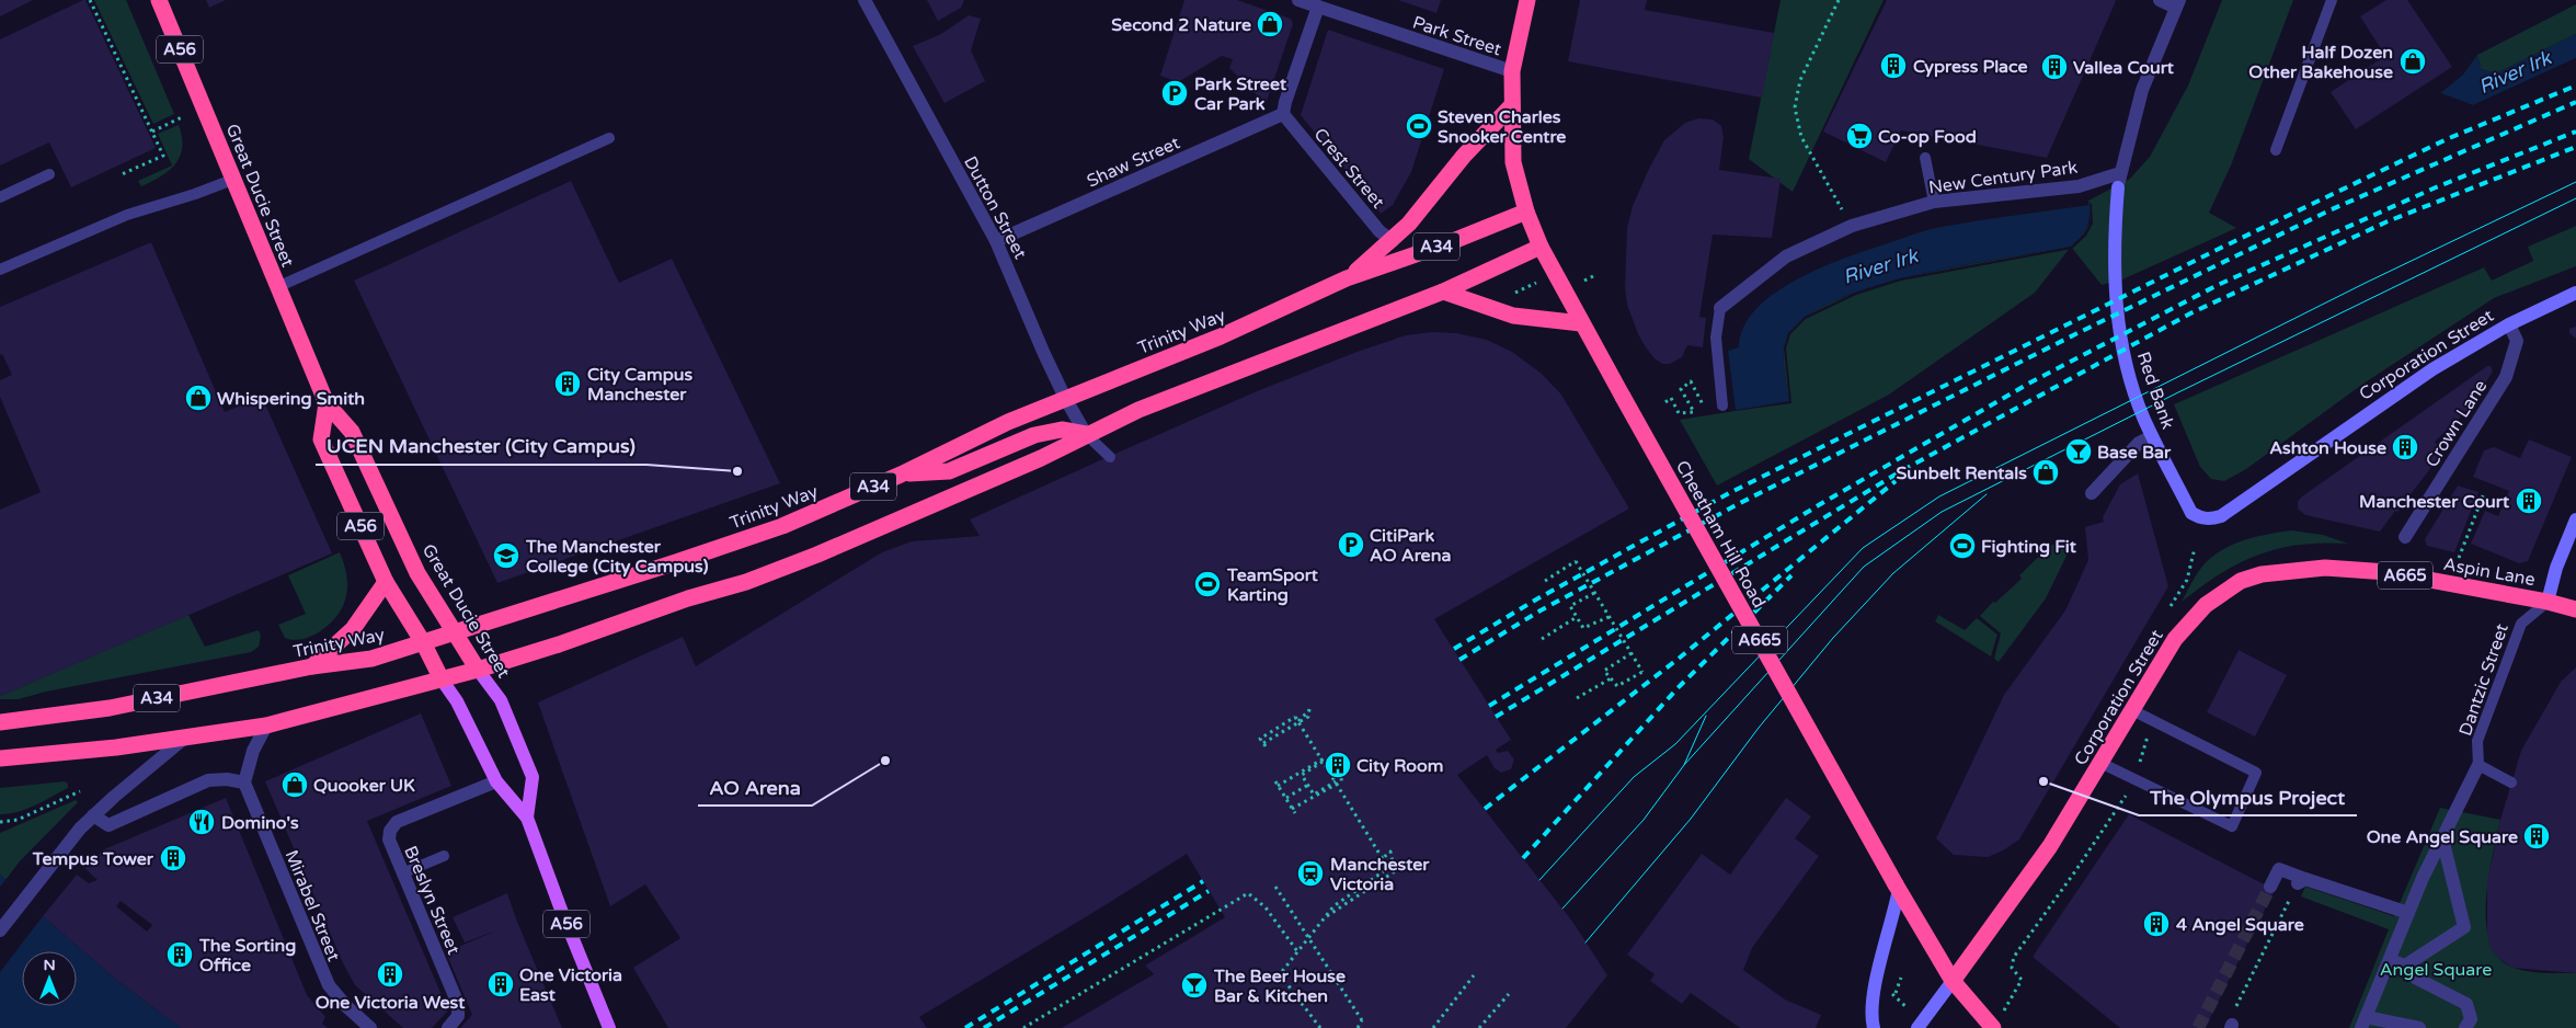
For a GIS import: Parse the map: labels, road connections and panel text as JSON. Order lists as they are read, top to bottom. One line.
{"streets":{"highway":["A56","Great Ducie Street","A34","Trinity Way","Corporation Street","Cheetham Hill Road","Aspin Lane","A665"],"street":["Park Street","Shaw Street","Crest Street","New Century Park","Dutton Street","Red Bank","Crown Lane","Breslyn Street","Mirabel Street"],"lane":["Dantzic Street"]},"crossings":[["Park Street","Cheetham Hill Road"],["Shaw Street","Crest Street"],["Shaw Street","Dutton Street"],["New Century Park","Red Bank"],["Great Ducie Street","A34"],["Great Ducie Street","Trinity Way"],["Great Ducie Street","Breslyn Street"],["Dutton Street","A34"],["Dutton Street","Trinity Way"],["Trinity Way","Cheetham Hill Road"],["Corporation Street","Red Bank"],["Corporation Street","Crown Lane"],["Corporation Street","Cheetham Hill Road"],["Corporation Street","Aspin Lane"],["Aspin Lane","A665"],["Aspin Lane","Dantzic Street"],["A665","Dantzic Street"]],"water":["River Irk"],"parks":["Angel Square"],"places":{"shop":["Second 2 Nature","Half Dozen Other Bakehouse","Whispering Smith","Sunbelt Rentals","Quooker UK"],"building":["Cypress Place","Vallea Court","City Campus Manchester","Ashton House","Manchester Court","City Room","One Angel Square","Tempus Tower","4 Angel Square","The Sorting Office","One Victoria West","One Victoria East"],"parking":["Park Street Car Park","CitiPark AO Arena"],"sports":["Steven Charles Snooker Centre","Fighting Fit","TeamSport Karting"],"supermarket":["Co-op Food"],"bar":["Base Bar","The Beer House Bar & Kitchen"],"other":["UCEN Manchester (City Campus)","AO Arena","The Olympus Project"],"school or university":["The Manchester College (City Campus)"],"restaurant":["Domino's"],"station":["Manchester Victoria"]},"north":"top"}
